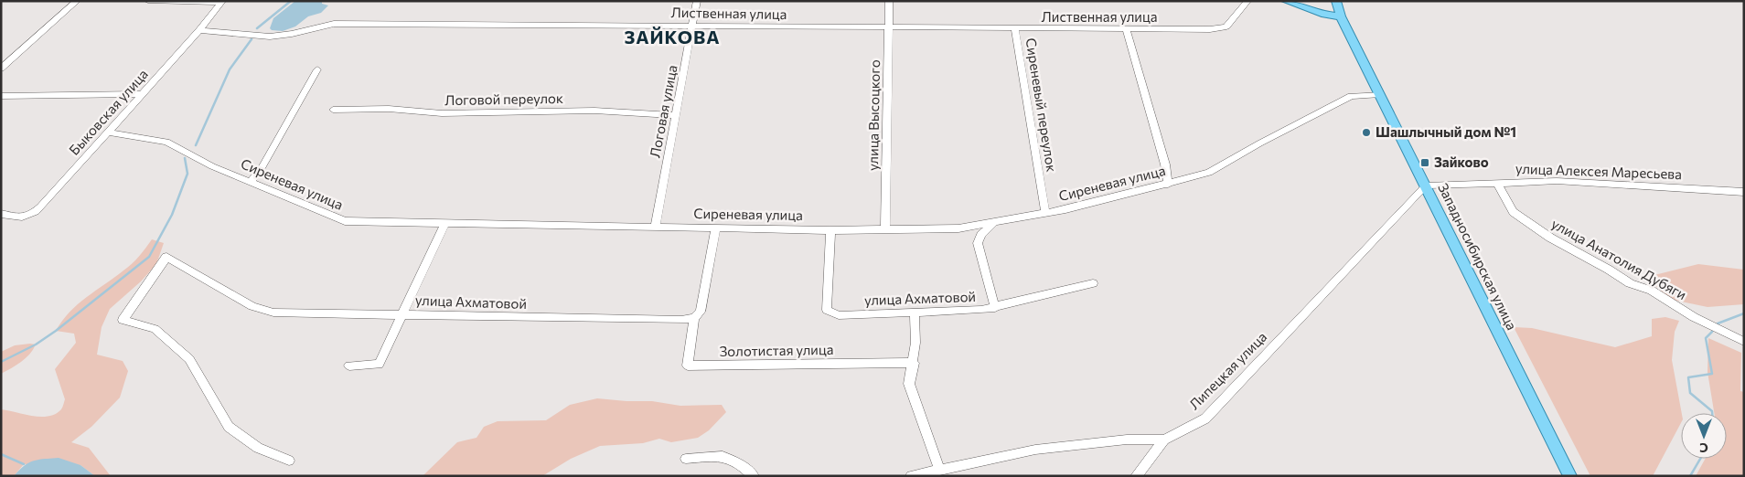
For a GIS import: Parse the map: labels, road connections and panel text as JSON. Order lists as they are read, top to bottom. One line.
{"streets":{"main road":["Западносибирская улица"],"street":["Лиственная улица","Логовой переулок","Сиреневый переулок","Логовая улица","Быковская улица","улица Высоцкого","улица Алексея Маресьева","Сиреневая улица","улица Анатолия Дубяги","улица Ахматовой","Золотистая улица","Липецкая улица"]},"crossings":[["Лиственная улица","Сиреневый переулок"],["Лиственная улица","Логовая улица"],["Лиственная улица","Быковская улица"],["Лиственная улица","улица Высоцкого"],["Логовой переулок","Логовая улица"],["Сиреневый переулок","Сиреневая улица"],["Логовая улица","Сиреневая улица"],["Быковская улица","Сиреневая улица"],["улица Высоцкого","Сиреневая улица"],["улица Алексея Маресьева","Западносибирская улица"],["улица Алексея Маресьева","улица Анатолия Дубяги"],["улица Алексея Маресьева","Липецкая улица"],["Сиреневая улица","Западносибирская улица"],["Сиреневая улица","улица Ахматовой"],["Западносибирская улица","Липецкая улица"],["улица Ахматовой","Золотистая улица"]],"districts":["ЗАЙКОВА"],"places":{"other":["Шашлычный дом №1"],"transit":["Зайково"]},"north":"bottom"}
